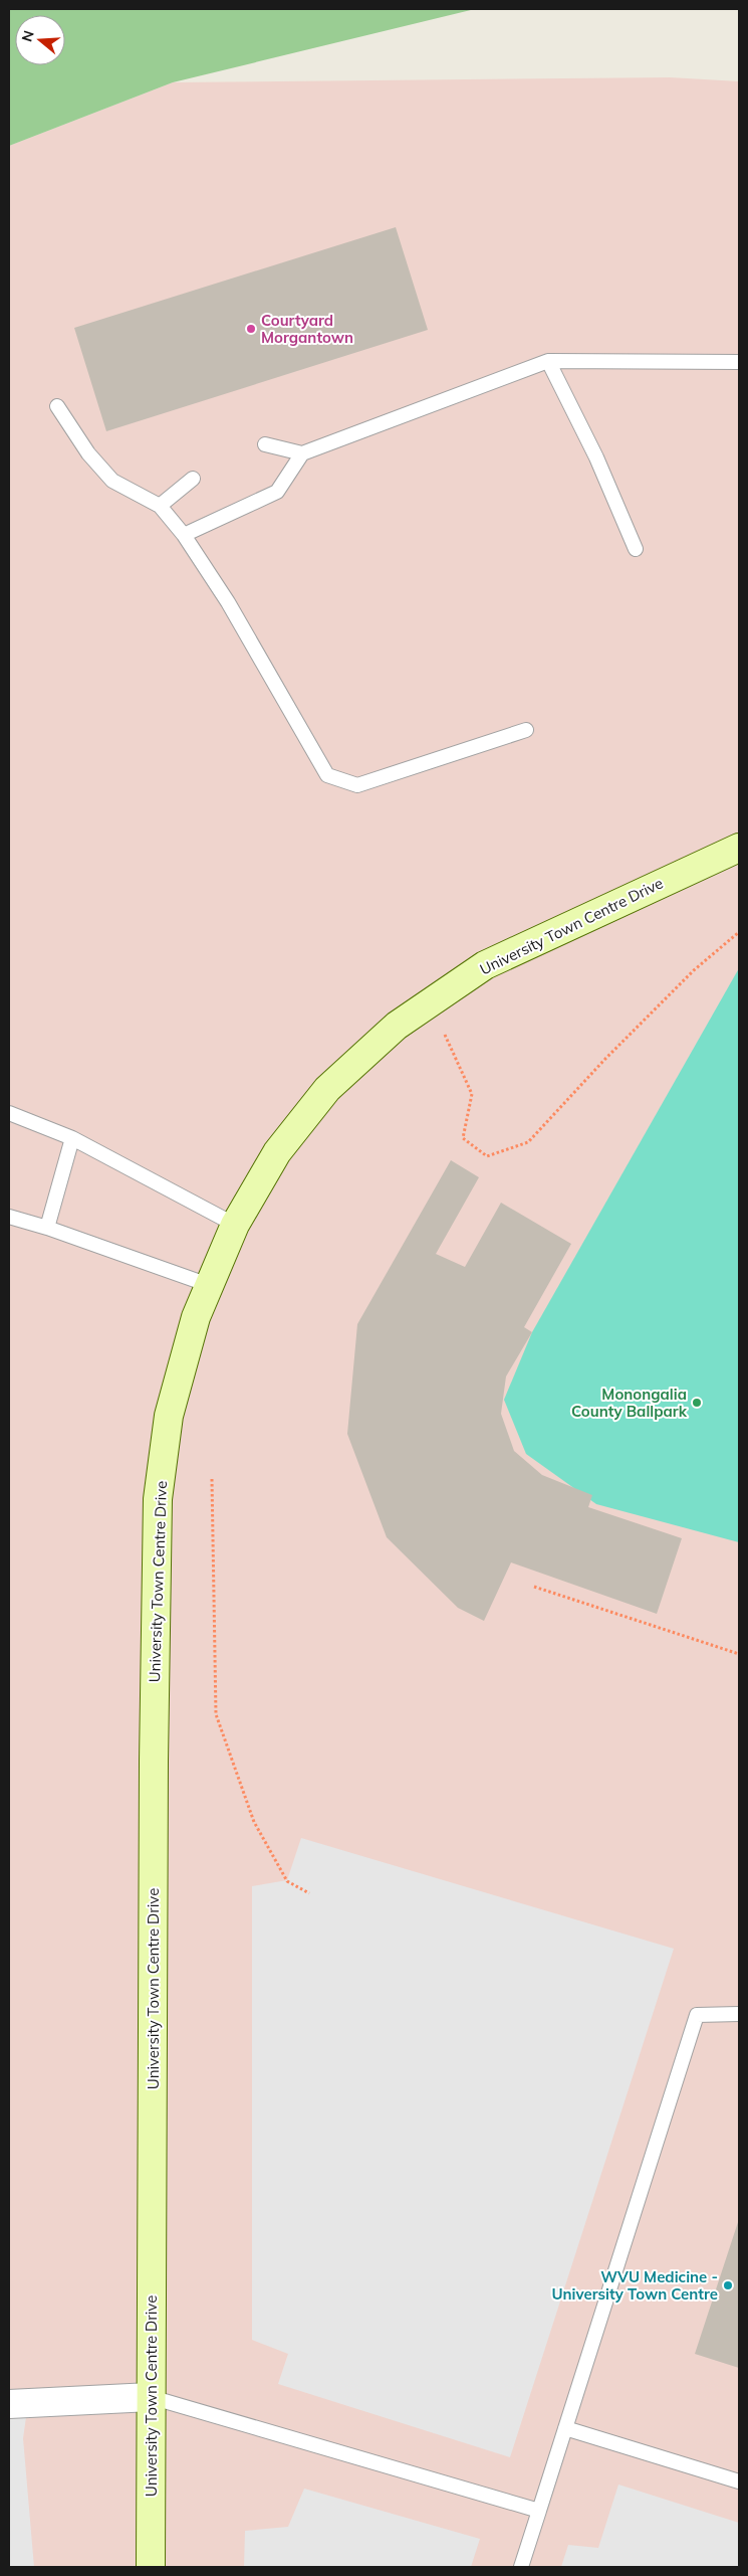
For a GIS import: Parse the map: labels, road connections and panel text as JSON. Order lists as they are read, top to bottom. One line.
{"streets":{"street":["University Town Centre Drive"]},"places":["Courtyard Morgantown","Monongalia County Ballpark","WVU Medicine - University Town Centre"],"north":"left"}
